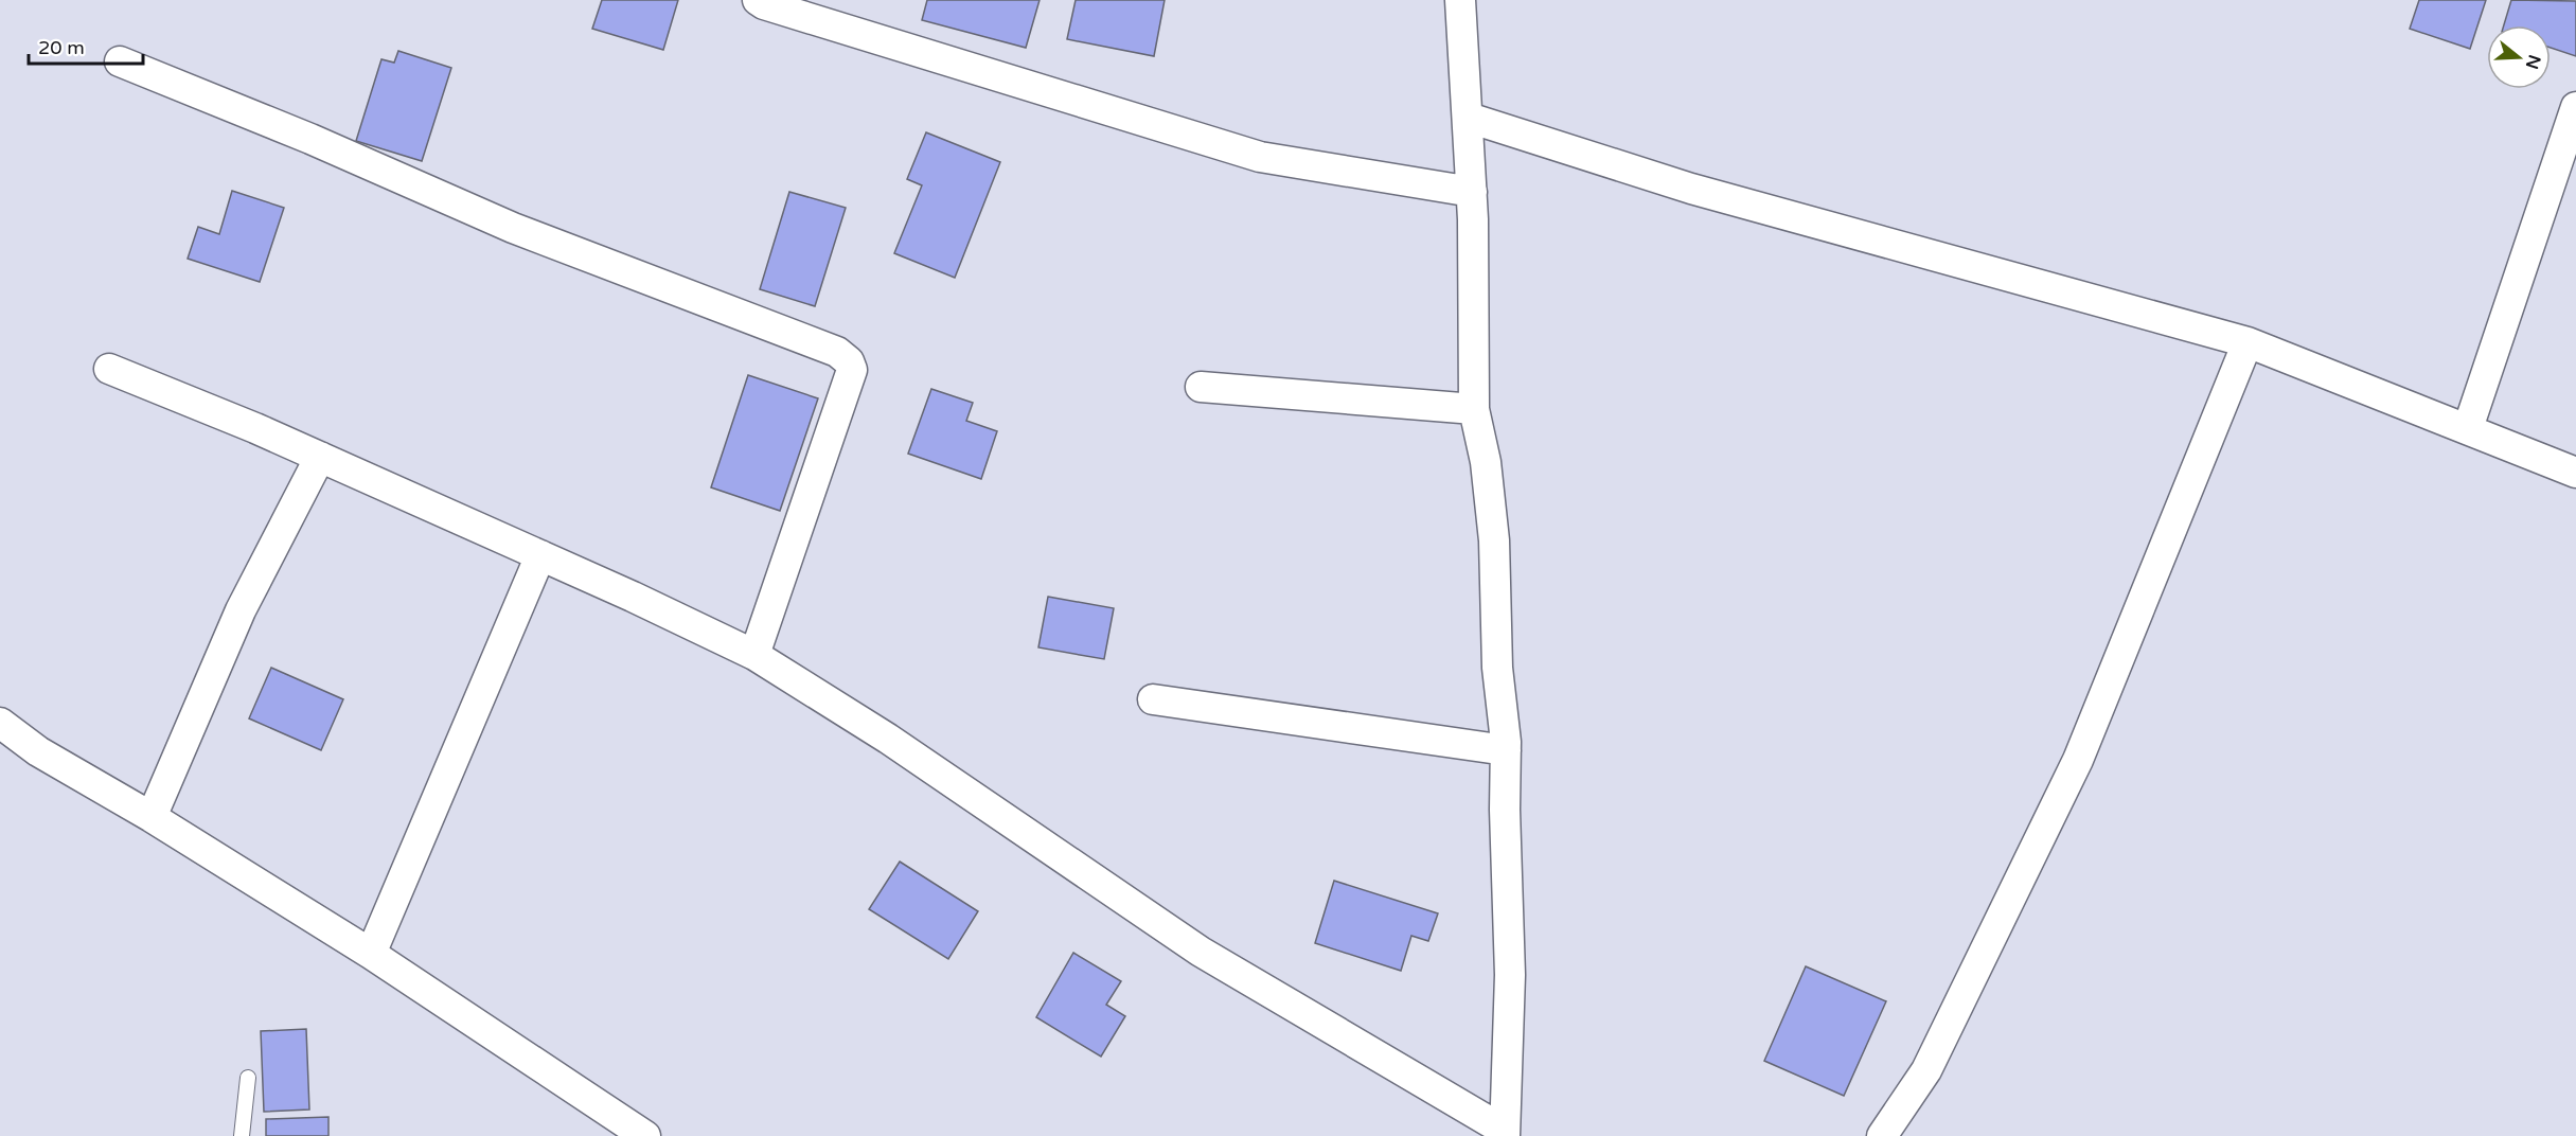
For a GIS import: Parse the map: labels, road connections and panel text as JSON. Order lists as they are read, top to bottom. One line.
{"scale_bar":"20 m","north":"right"}
